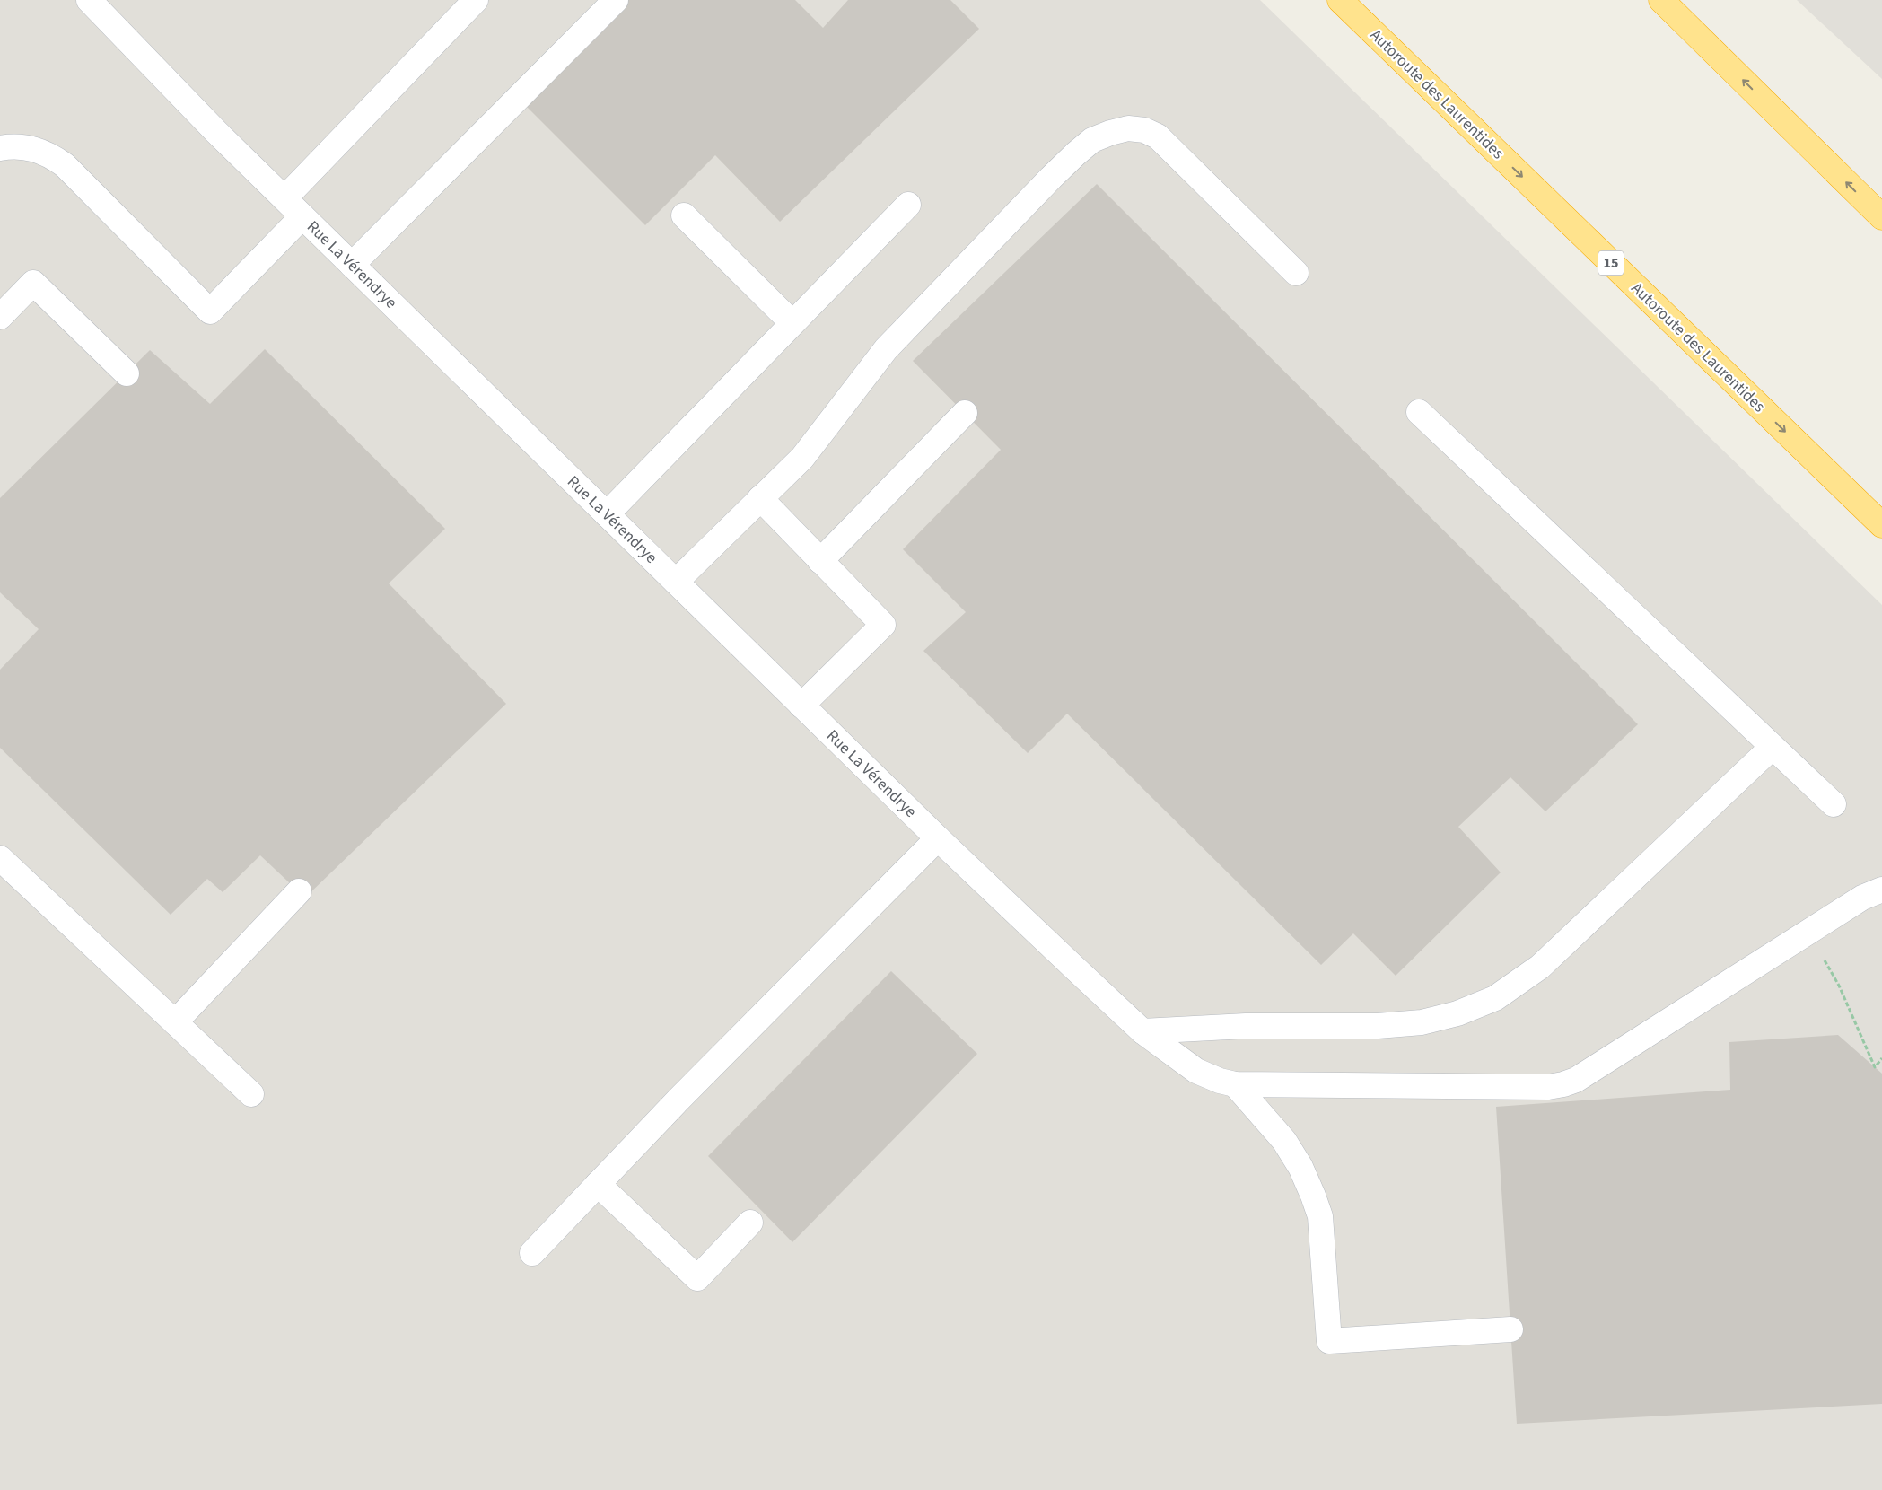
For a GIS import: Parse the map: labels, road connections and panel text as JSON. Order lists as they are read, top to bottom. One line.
{"streets":{"highway":["Autoroute des Laurentides","15"],"street":["Rue La Vérendrye"]},"one_way":["Autoroute des Laurentides"]}
